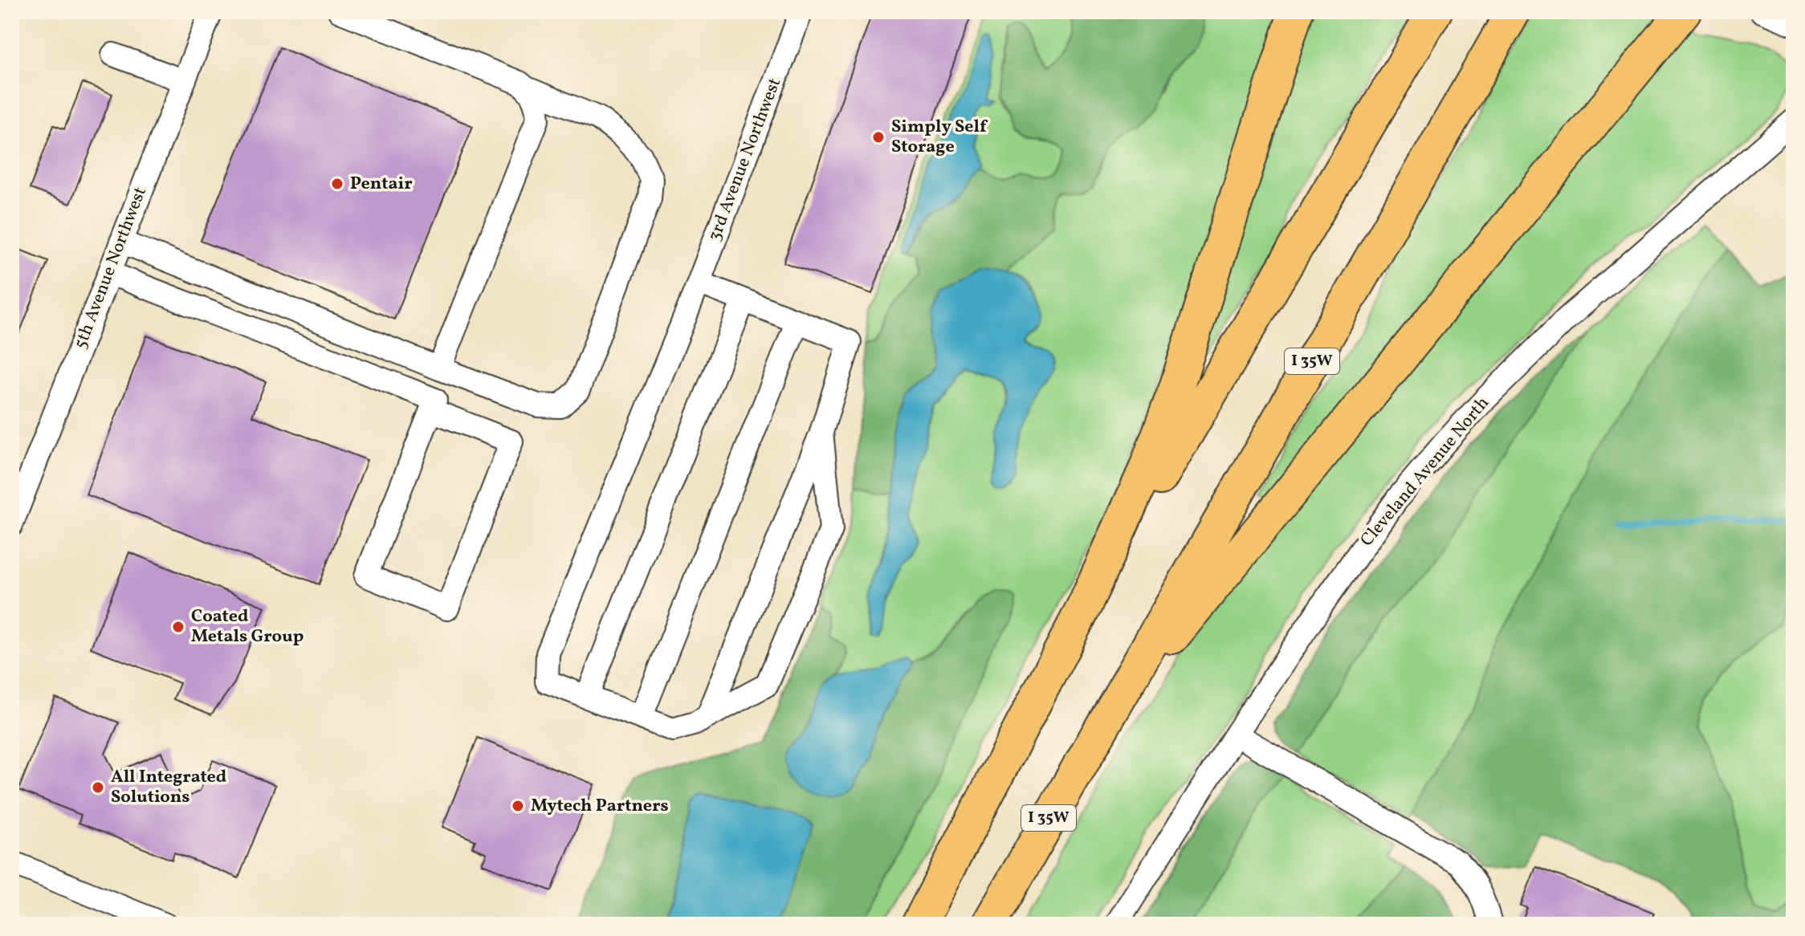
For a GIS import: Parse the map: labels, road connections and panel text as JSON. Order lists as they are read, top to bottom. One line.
{"streets":{"highway":["I 35W"],"street":["3rd Avenue Northwest","5th Avenue Northwest","Cleveland Avenue North"]},"places":["Simply Self Storage","Pentair","Coated Metals Group","All Integrated Solutions","Mytech Partners"]}
